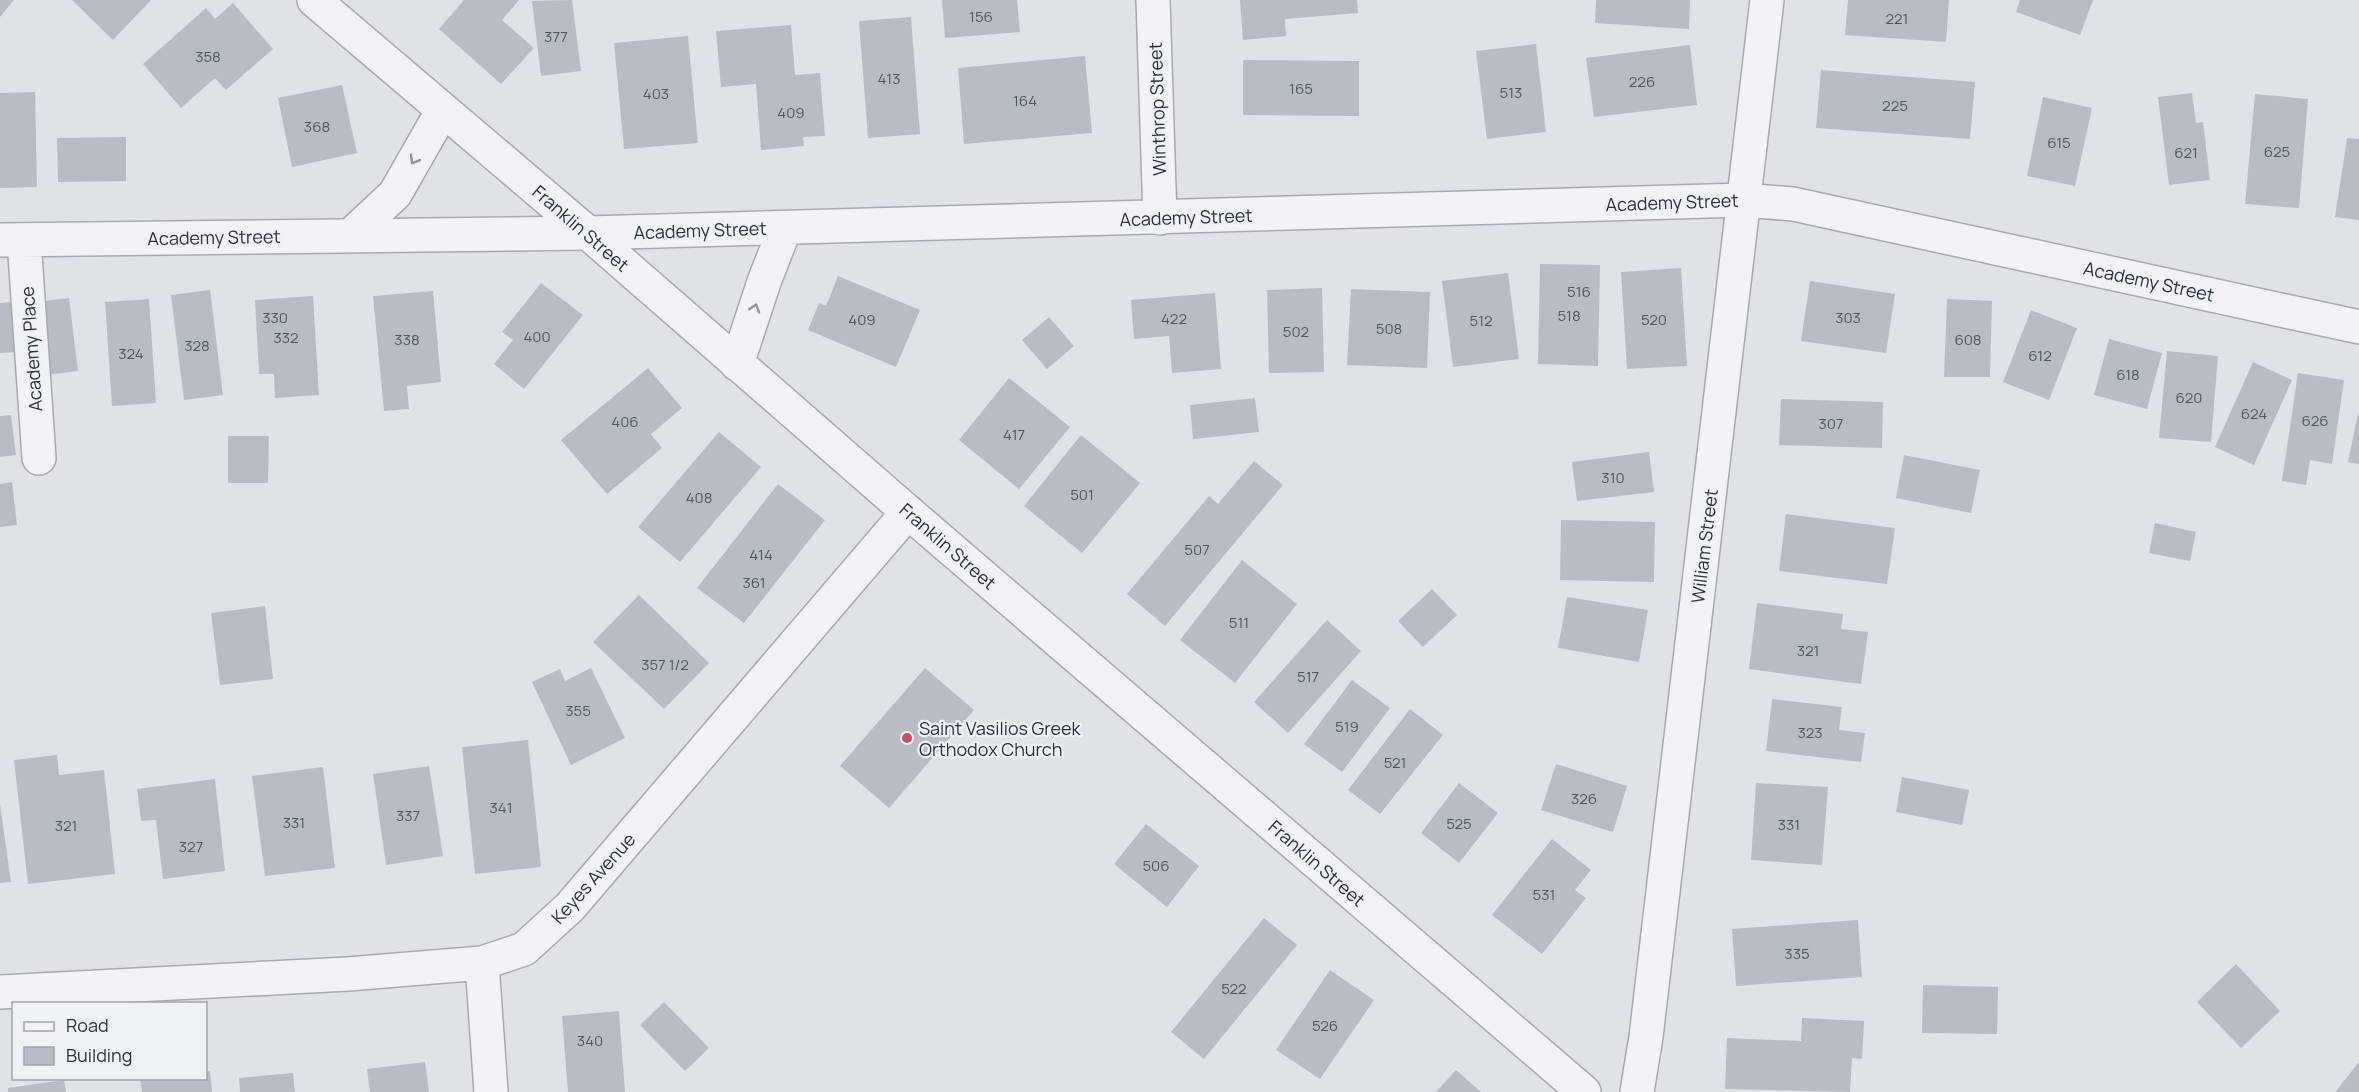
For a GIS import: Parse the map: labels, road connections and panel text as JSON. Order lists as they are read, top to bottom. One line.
{"streets":{"street":["Winthrop Street","Academy Street","Franklin Street","Academy Place","William Street","Keyes Avenue"]},"crossings":[["Winthrop Street","Academy Street"],["Academy Street","Franklin Street"],["Academy Street","Academy Place"],["Academy Street","William Street"],["Franklin Street","Keyes Avenue"]],"places":["Saint Vasilios Greek Orthodox Church"],"house_numbers":["156","221","377","358","413","226","165","513","403","164","225","409","368","615","625","621","516","518","330","303","422","409","520","512","508","502","400","332","338","608","328","324","612","618","620","624","626","406","307","417","310","501","408","507","414","361","511","321","357 1/2","517","355","519","323","521","326","341","337","331","525","331","321","327","506","531","335","522","526","340"],"legend":["Road","Building"]}
